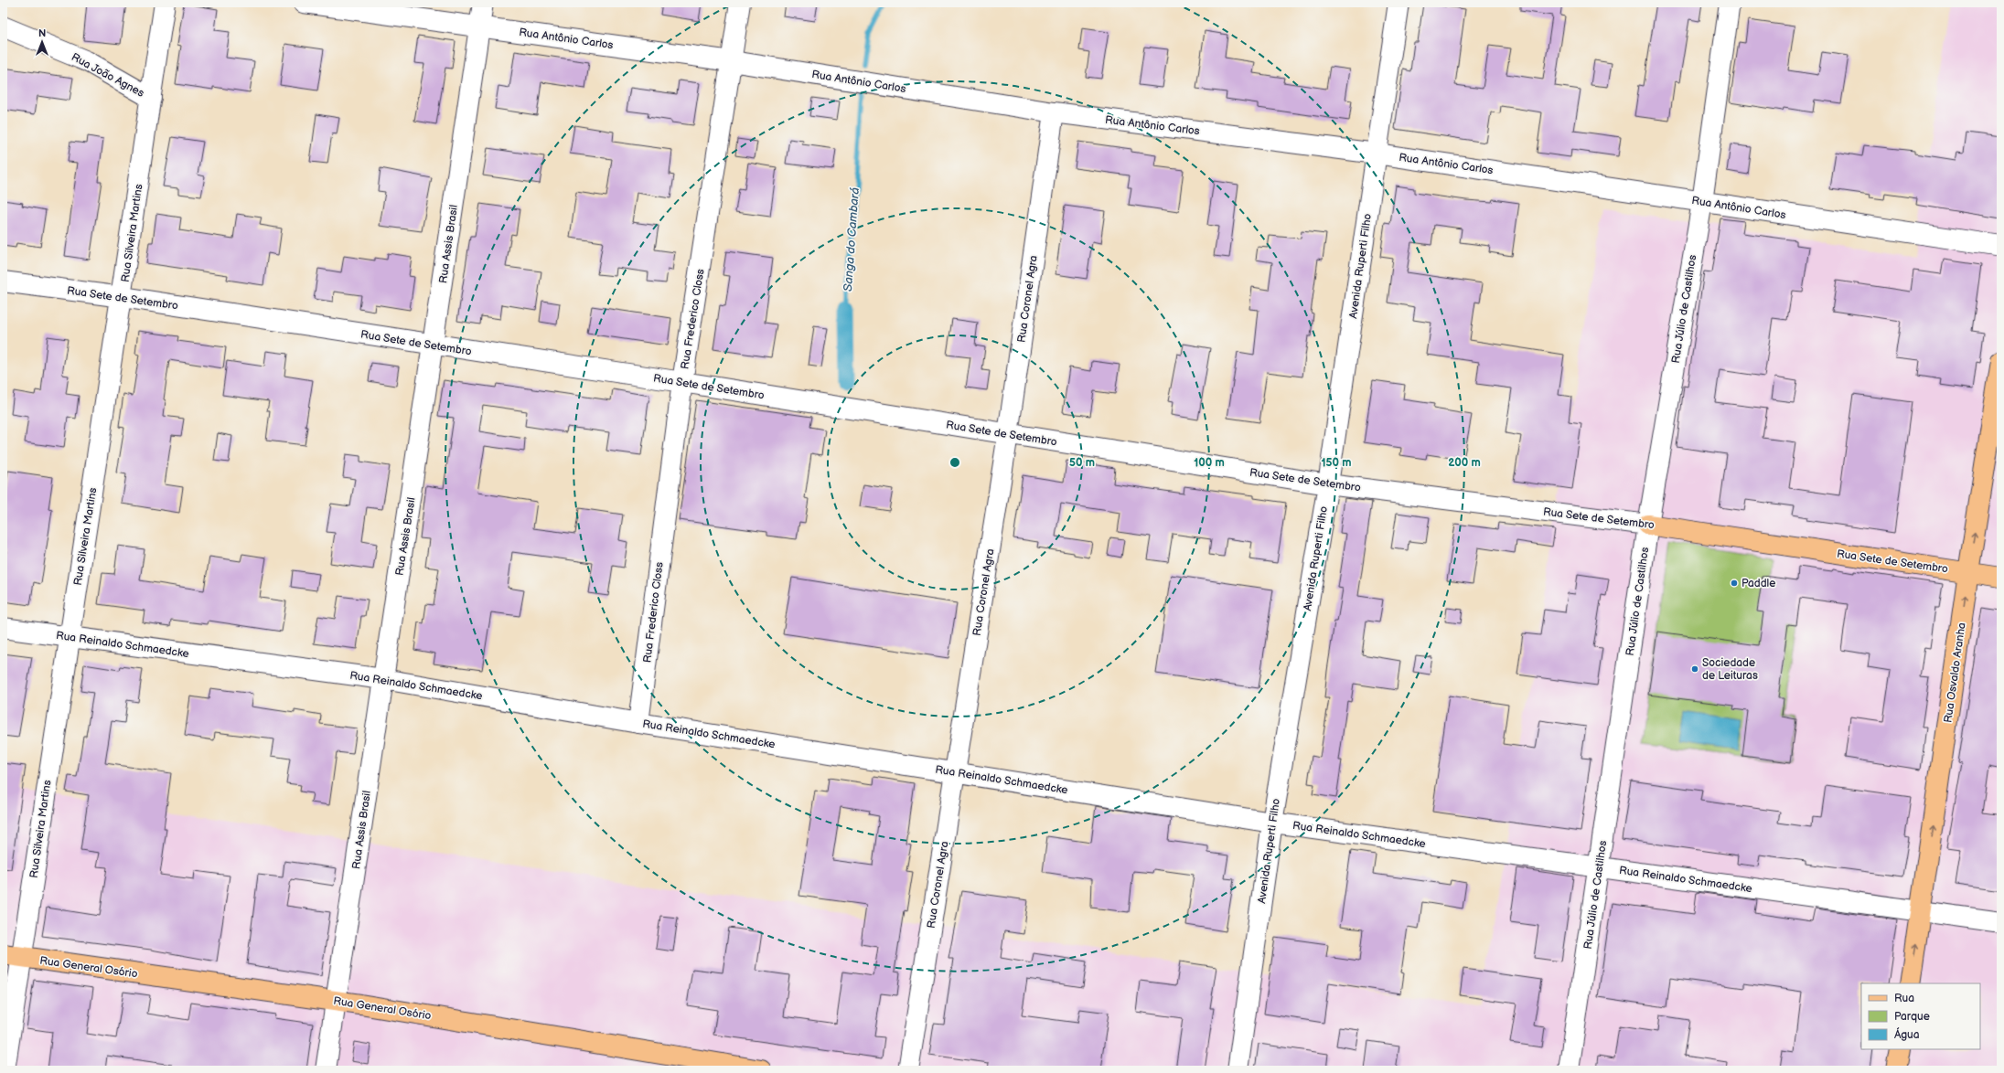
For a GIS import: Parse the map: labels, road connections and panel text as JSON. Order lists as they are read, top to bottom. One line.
{"streets":{"main road":["Rua Sete de Setembro","Rua Osvaldo Aranha","Rua General Osório"],"street":["Rua Antônio Carlos","Rua João Agnes","Rua Silveira Martins","Rua Assis Brasil","Avenida Ruperti Filho","Rua Coronel Agra","Rua Júlio de Castilhos","Rua Frederico Closs","Rua Reinaldo Schmaedcke"]},"crossings":[["Rua Antônio Carlos","Rua Assis Brasil"],["Rua Antônio Carlos","Avenida Ruperti Filho"],["Rua Antônio Carlos","Rua Coronel Agra"],["Rua Antônio Carlos","Rua Júlio de Castilhos"],["Rua Antônio Carlos","Rua Frederico Closs"],["Rua João Agnes","Rua Silveira Martins"],["Rua Silveira Martins","Rua Sete de Setembro"],["Rua Silveira Martins","Rua Reinaldo Schmaedcke"],["Rua Silveira Martins","Rua General Osório"],["Rua Assis Brasil","Rua Sete de Setembro"],["Rua Assis Brasil","Rua Reinaldo Schmaedcke"],["Rua Assis Brasil","Rua General Osório"],["Avenida Ruperti Filho","Rua Sete de Setembro"],["Avenida Ruperti Filho","Rua Reinaldo Schmaedcke"],["Rua Sete de Setembro","Rua Coronel Agra"],["Rua Sete de Setembro","Rua Júlio de Castilhos"],["Rua Sete de Setembro","Rua Frederico Closs"],["Rua Sete de Setembro","Rua Osvaldo Aranha"],["Rua Coronel Agra","Rua Reinaldo Schmaedcke"],["Rua Júlio de Castilhos","Rua Reinaldo Schmaedcke"],["Rua Frederico Closs","Rua Reinaldo Schmaedcke"],["Rua Reinaldo Schmaedcke","Rua Osvaldo Aranha"]],"one_way":["Rua Osvaldo Aranha"],"water":["Sanga do Cambará"],"places":["Paddle","Sociedade de Leituras"],"legend":["Rua","Parque","Água"],"north":"top","rings":["50 m","100 m","150 m","200 m"]}
